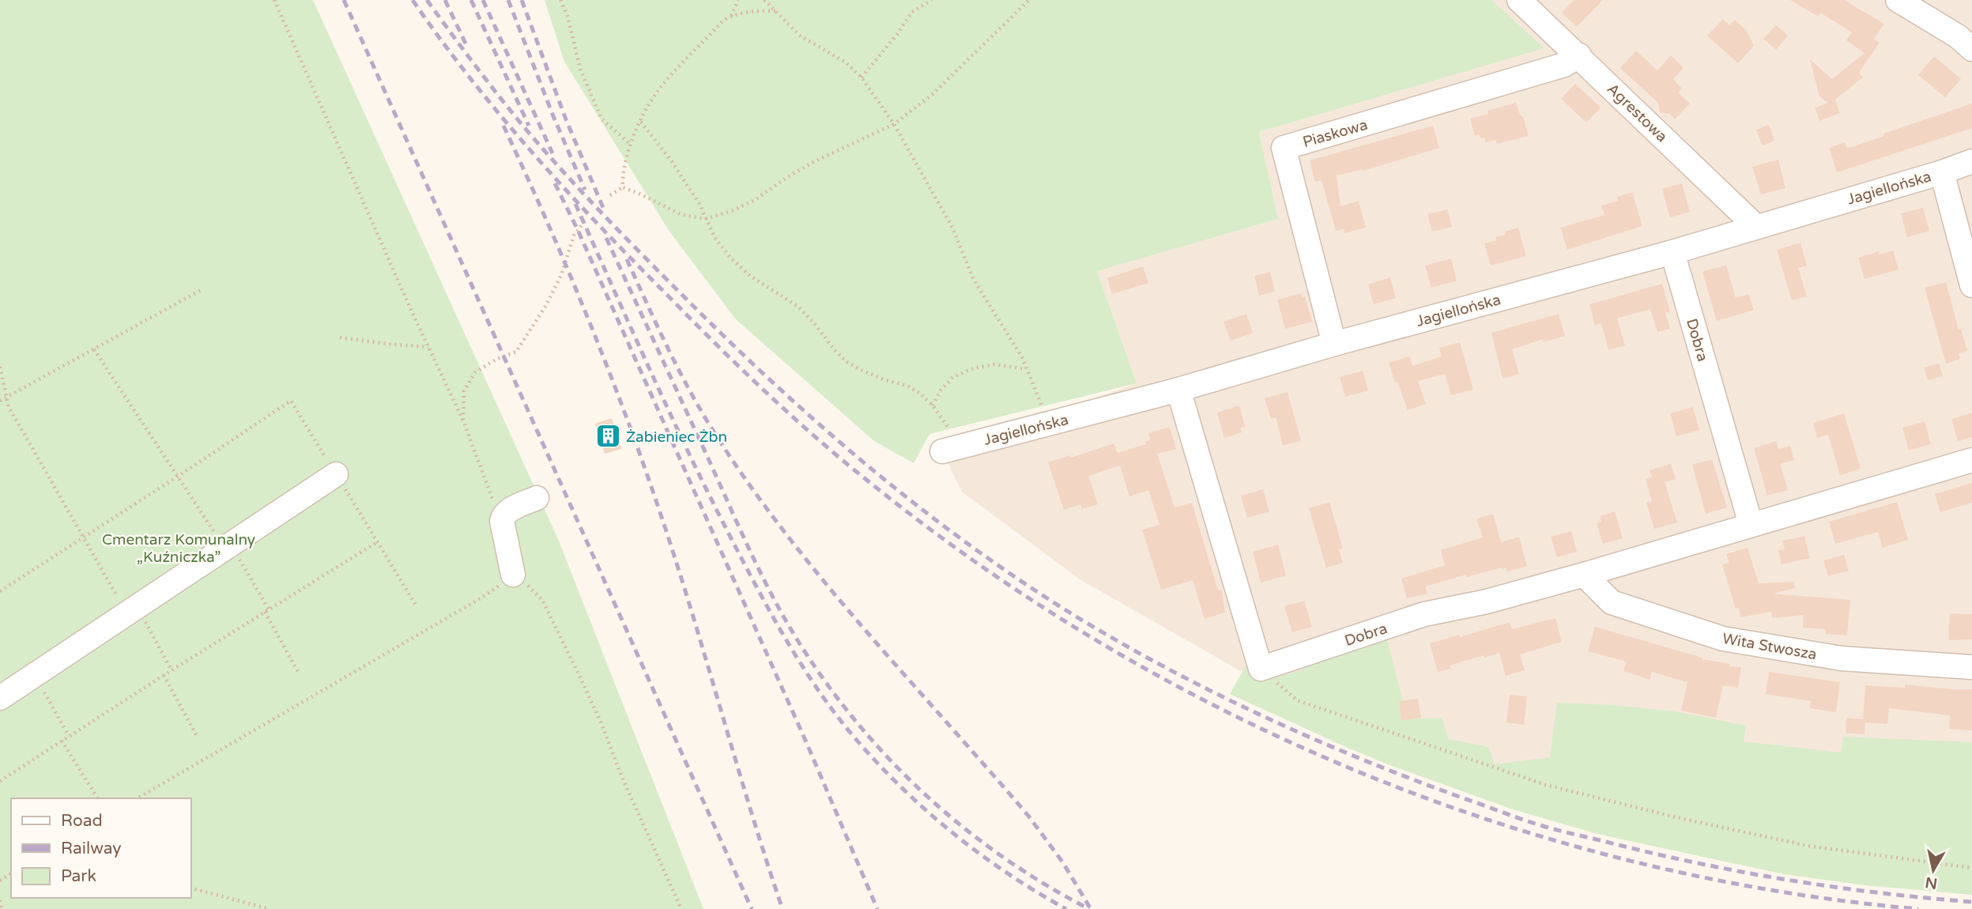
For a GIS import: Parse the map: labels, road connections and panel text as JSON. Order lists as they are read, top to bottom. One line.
{"streets":{"street":["Agrestowa","Piaskowa","Jagiellońska","Dobra","Wita Stwosza"]},"crossings":[["Agrestowa","Piaskowa"],["Agrestowa","Jagiellońska"],["Piaskowa","Jagiellońska"],["Jagiellońska","Dobra"],["Dobra","Wita Stwosza"]],"parks":["Cmentarz Komunalny „Kuźniczka”"],"places":{"building":["Żabieniec Żbn"]},"legend":["Road","Railway","Park"],"north":"bottom"}
